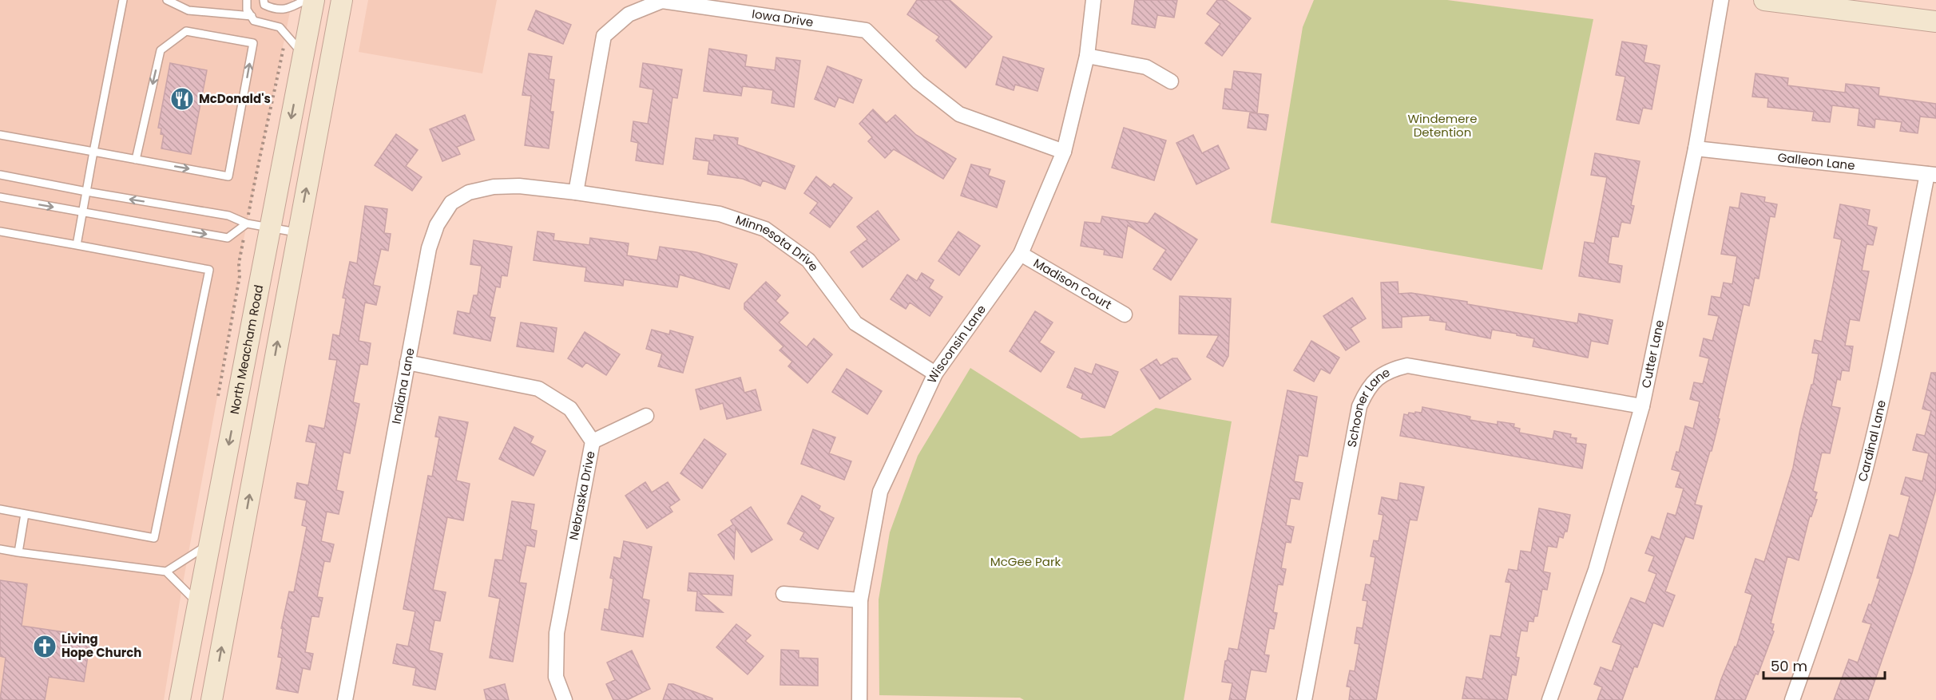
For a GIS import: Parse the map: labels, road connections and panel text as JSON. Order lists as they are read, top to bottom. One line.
{"streets":{"main road":["North Meacham Road"],"street":["Iowa Drive","Galleon Lane","Minnesota Drive","Madison Court","Wisconsin Lane","Cutter Lane","Indiana Lane","Schooner Lane","Cardinal Lane","Nebraska Drive"]},"crossings":[["Iowa Drive","Minnesota Drive"],["Iowa Drive","Wisconsin Lane"],["Iowa Drive","Indiana Lane"],["Galleon Lane","Cutter Lane"],["Galleon Lane","Cardinal Lane"],["Minnesota Drive","Wisconsin Lane"],["Minnesota Drive","Indiana Lane"],["Madison Court","Wisconsin Lane"],["Cutter Lane","Schooner Lane"],["Indiana Lane","Nebraska Drive"]],"parks":["Windemere Detention","McGee Park"],"places":{"restaurant":["McDonald's"],"church":["Living Hope Church"]},"scale_bar":"50 m"}
